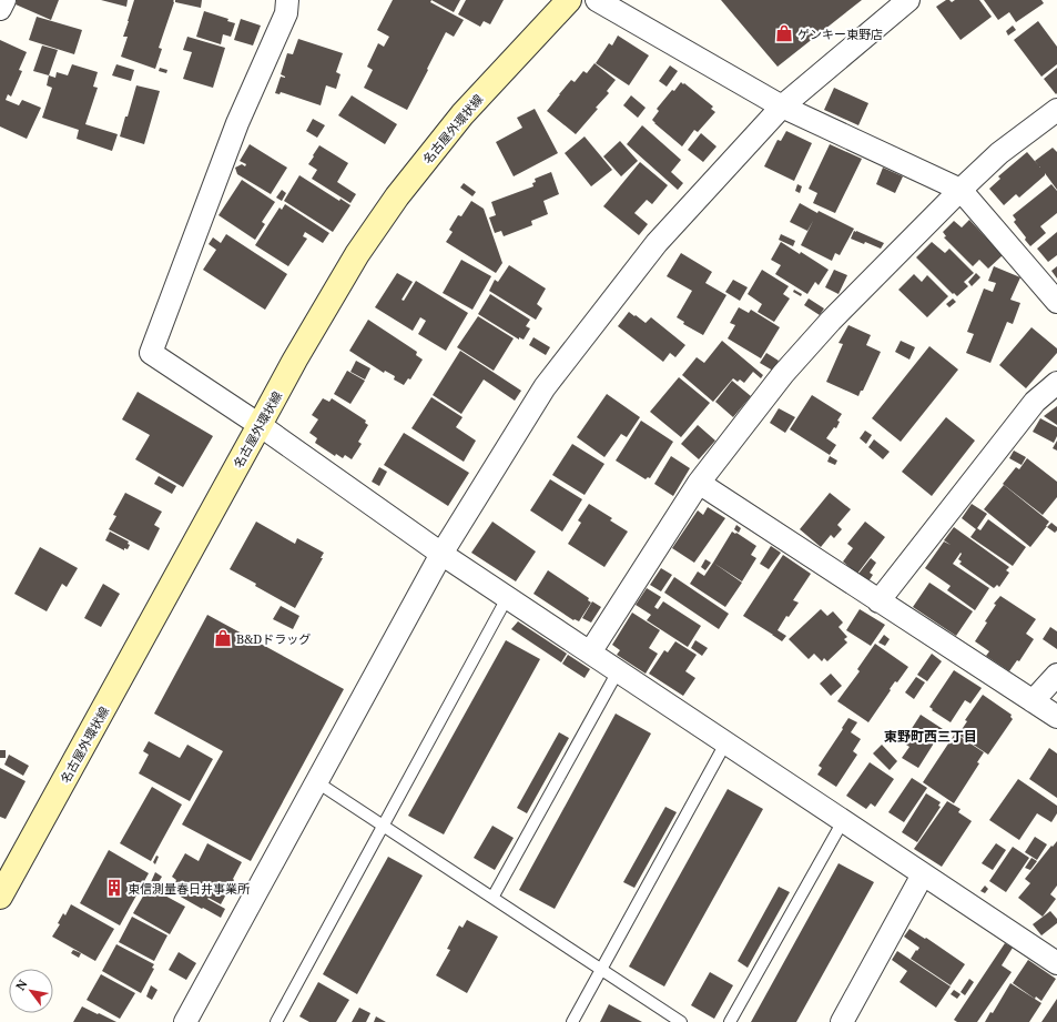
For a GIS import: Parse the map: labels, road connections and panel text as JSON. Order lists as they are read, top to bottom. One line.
{"streets":{"main road":["名古屋外環状線"]},"districts":["東野町西三丁目"],"places":{"shop":["ゲンキー東野店","B&Dドラッグ"],"building":["東信測量春日井事業所"]},"north":"top left"}
